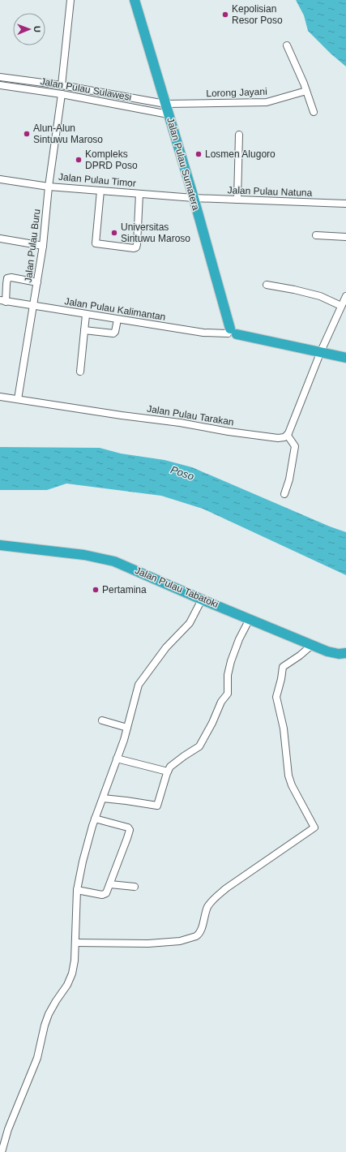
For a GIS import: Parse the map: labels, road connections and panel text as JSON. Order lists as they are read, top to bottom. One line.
{"streets":{"highway":["Jalan Pulau Sumatera","Jalan Pulau Tabatoki"],"street":["Jalan Pulau Sulawesi","Lorong Jayani","Jalan Pulau Timor","Jalan Pulau Natuna","Jalan Pulau Buru","Jalan Pulau Kalimantan","Jalan Pulau Tarakan"]},"crossings":[["Jalan Pulau Sulawesi","Lorong Jayani"],["Jalan Pulau Sulawesi","Jalan Pulau Sumatera"],["Jalan Pulau Sulawesi","Jalan Pulau Buru"],["Lorong Jayani","Jalan Pulau Sumatera"],["Jalan Pulau Sumatera","Jalan Pulau Timor"],["Jalan Pulau Sumatera","Jalan Pulau Natuna"],["Jalan Pulau Sumatera","Jalan Pulau Kalimantan"],["Jalan Pulau Timor","Jalan Pulau Natuna"],["Jalan Pulau Timor","Jalan Pulau Buru"],["Jalan Pulau Buru","Jalan Pulau Kalimantan"],["Jalan Pulau Buru","Jalan Pulau Tarakan"]],"water":["Poso"],"places":["Kepolisian Resor Poso","Alun-Alun Sintuwu Maroso","Losmen Alugoro","Kompleks DPRD Poso","Universitas Sintuwu Maroso","Pertamina"],"north":"right"}
